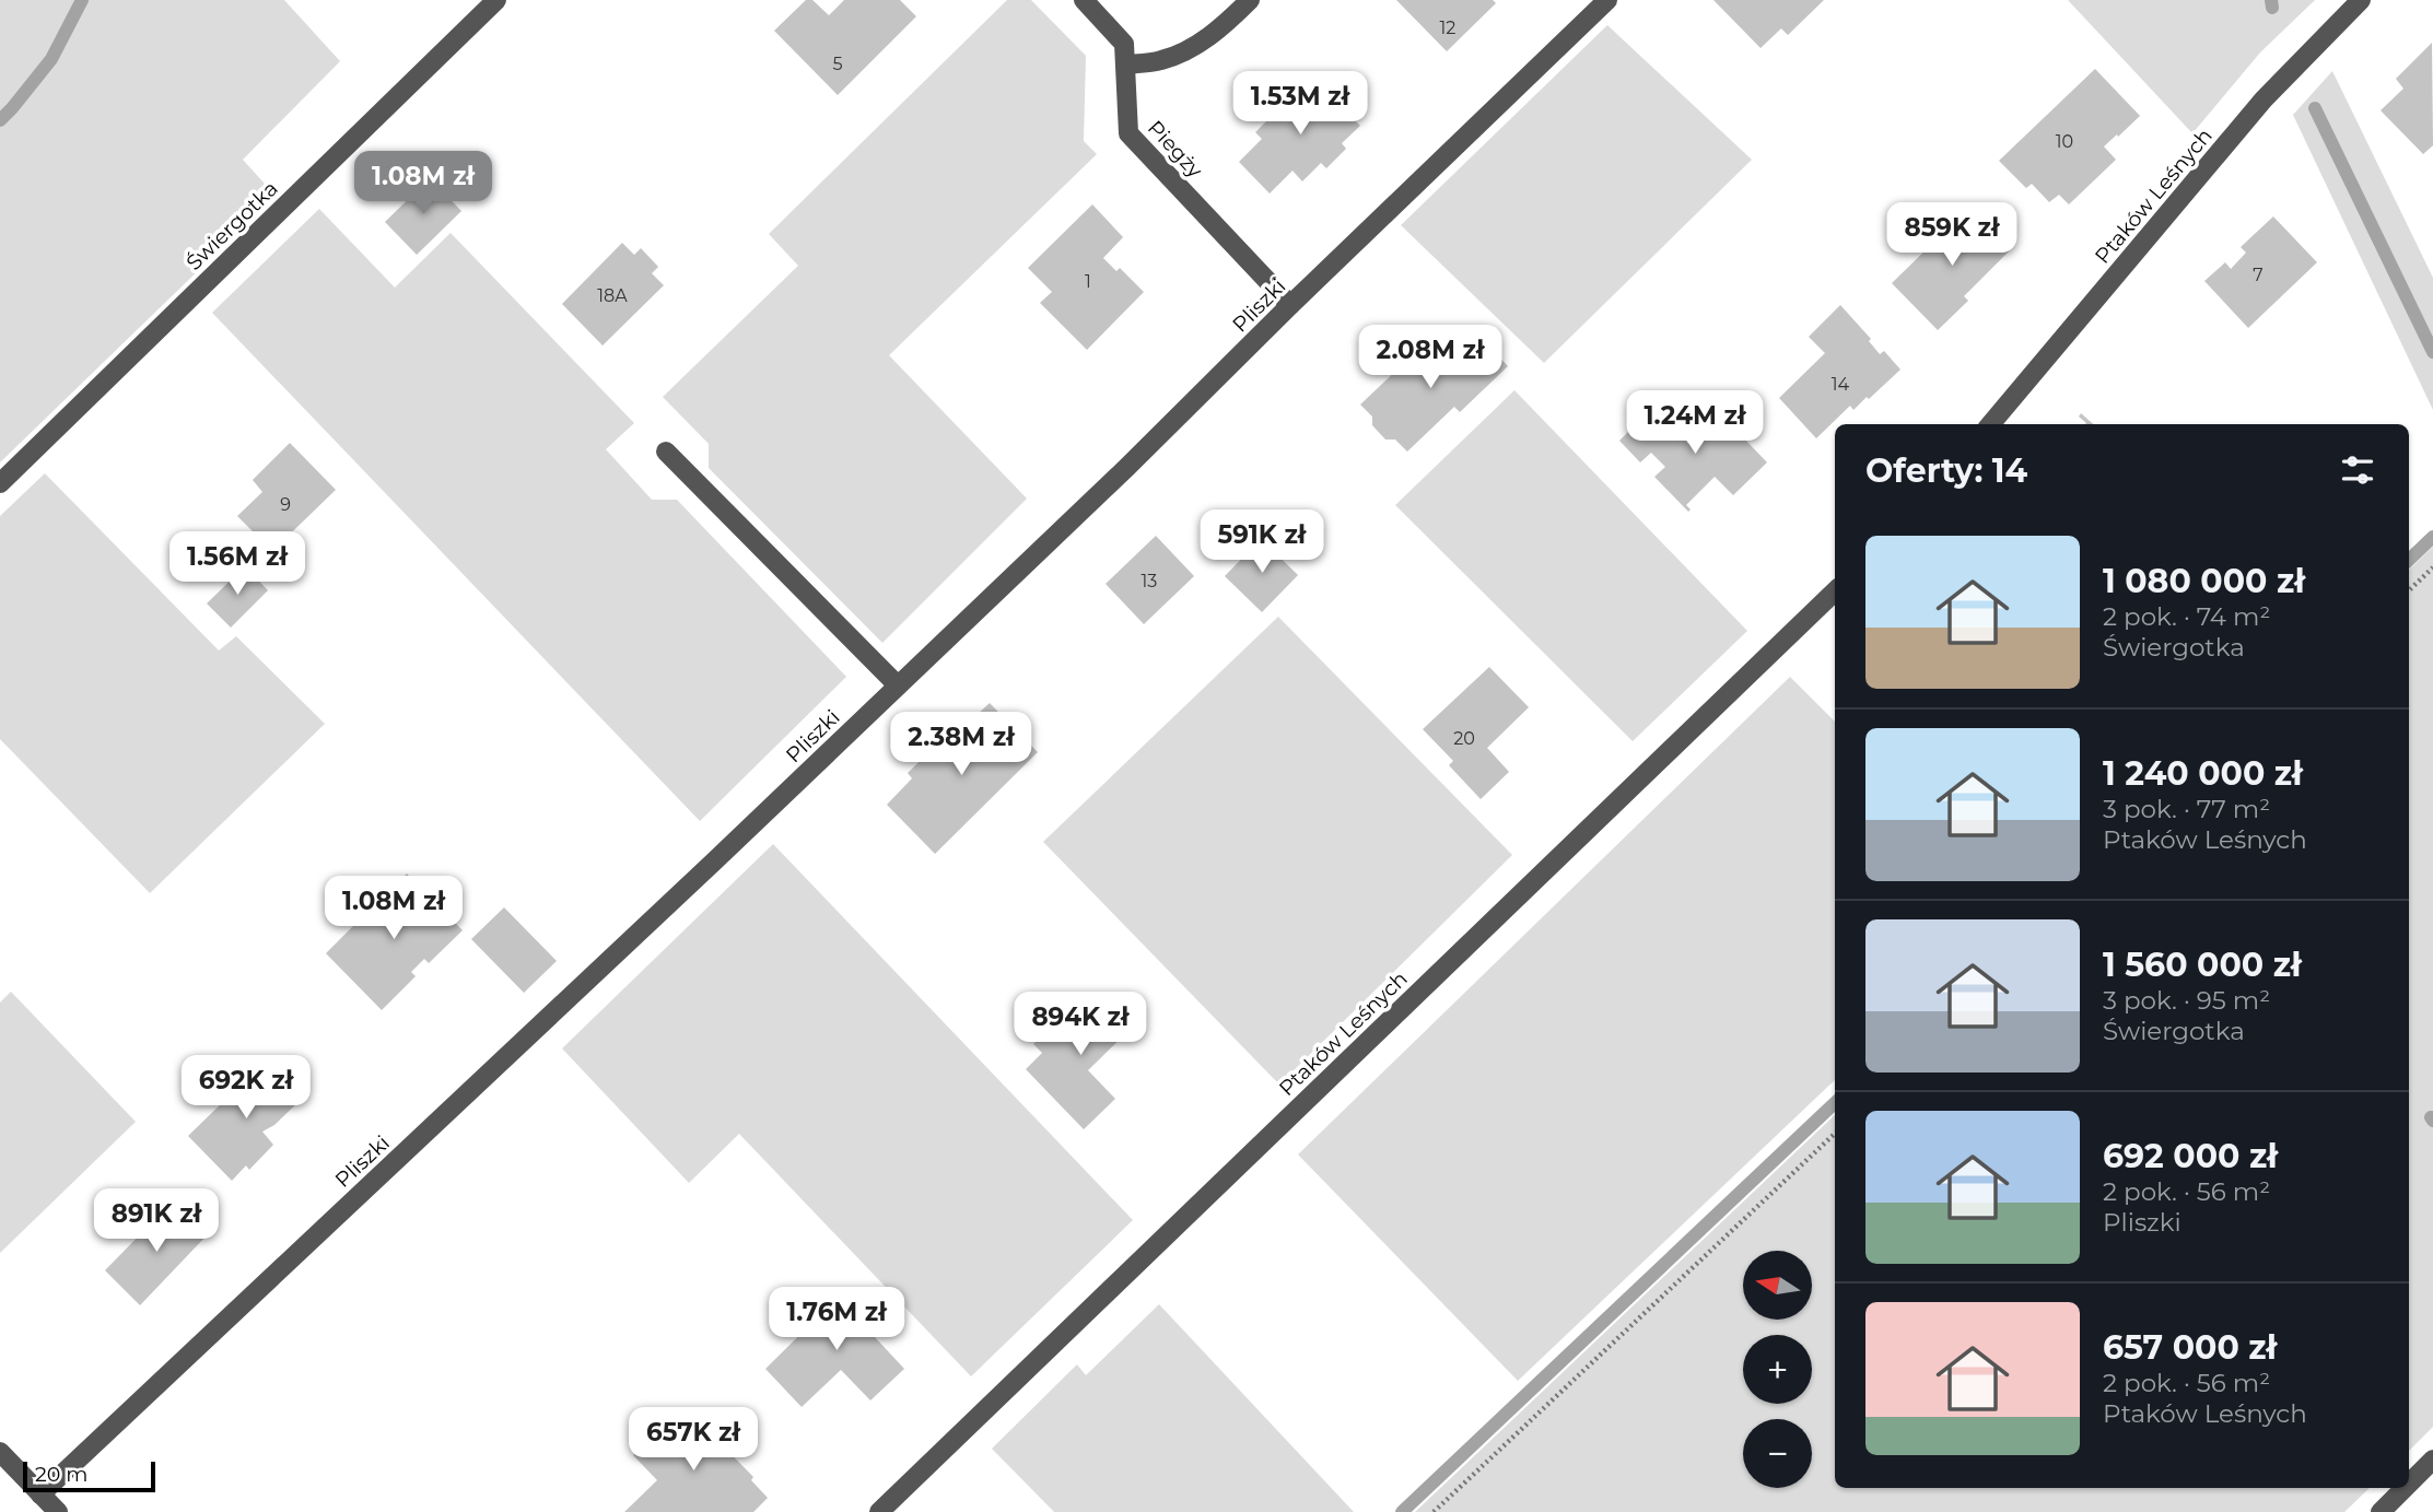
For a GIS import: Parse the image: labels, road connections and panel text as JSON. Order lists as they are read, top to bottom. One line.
{"streets":{"street":["Piegży","Ptaków Leśnych","Świergotka","Pliszki"]},"crossings":[["Piegży","Pliszki"]],"house_numbers":["12","5","10","7","1","18A","14","9","13","20"],"scale_bar":"20 m","north":"left","page":{"price":["1.53M zł","1.08M zł","859K zł","2.08M zł","1.24M zł","591K zł","1.56M zł","2.38M zł","1.08M zł","894K zł","692K zł","891K zł","1.76M zł","657K zł"],"heading":"Oferty: 14","list":[{"name":"1 080 000 zł","note":"2 pok. · 74 m² · Świergotka"},{"name":"1 240 000 zł","note":"3 pok. · 77 m² · Ptaków Leśnych"},{"name":"1 560 000 zł","note":"3 pok. · 95 m² · Świergotka"},{"name":"692 000 zł","note":"2 pok. · 56 m² · Pliszki"},{"name":"657 000 zł","note":"2 pok. · 56 m² · Ptaków Leśnych"}],"map_buttons":["+","−"],"scale":"20 m"}}
